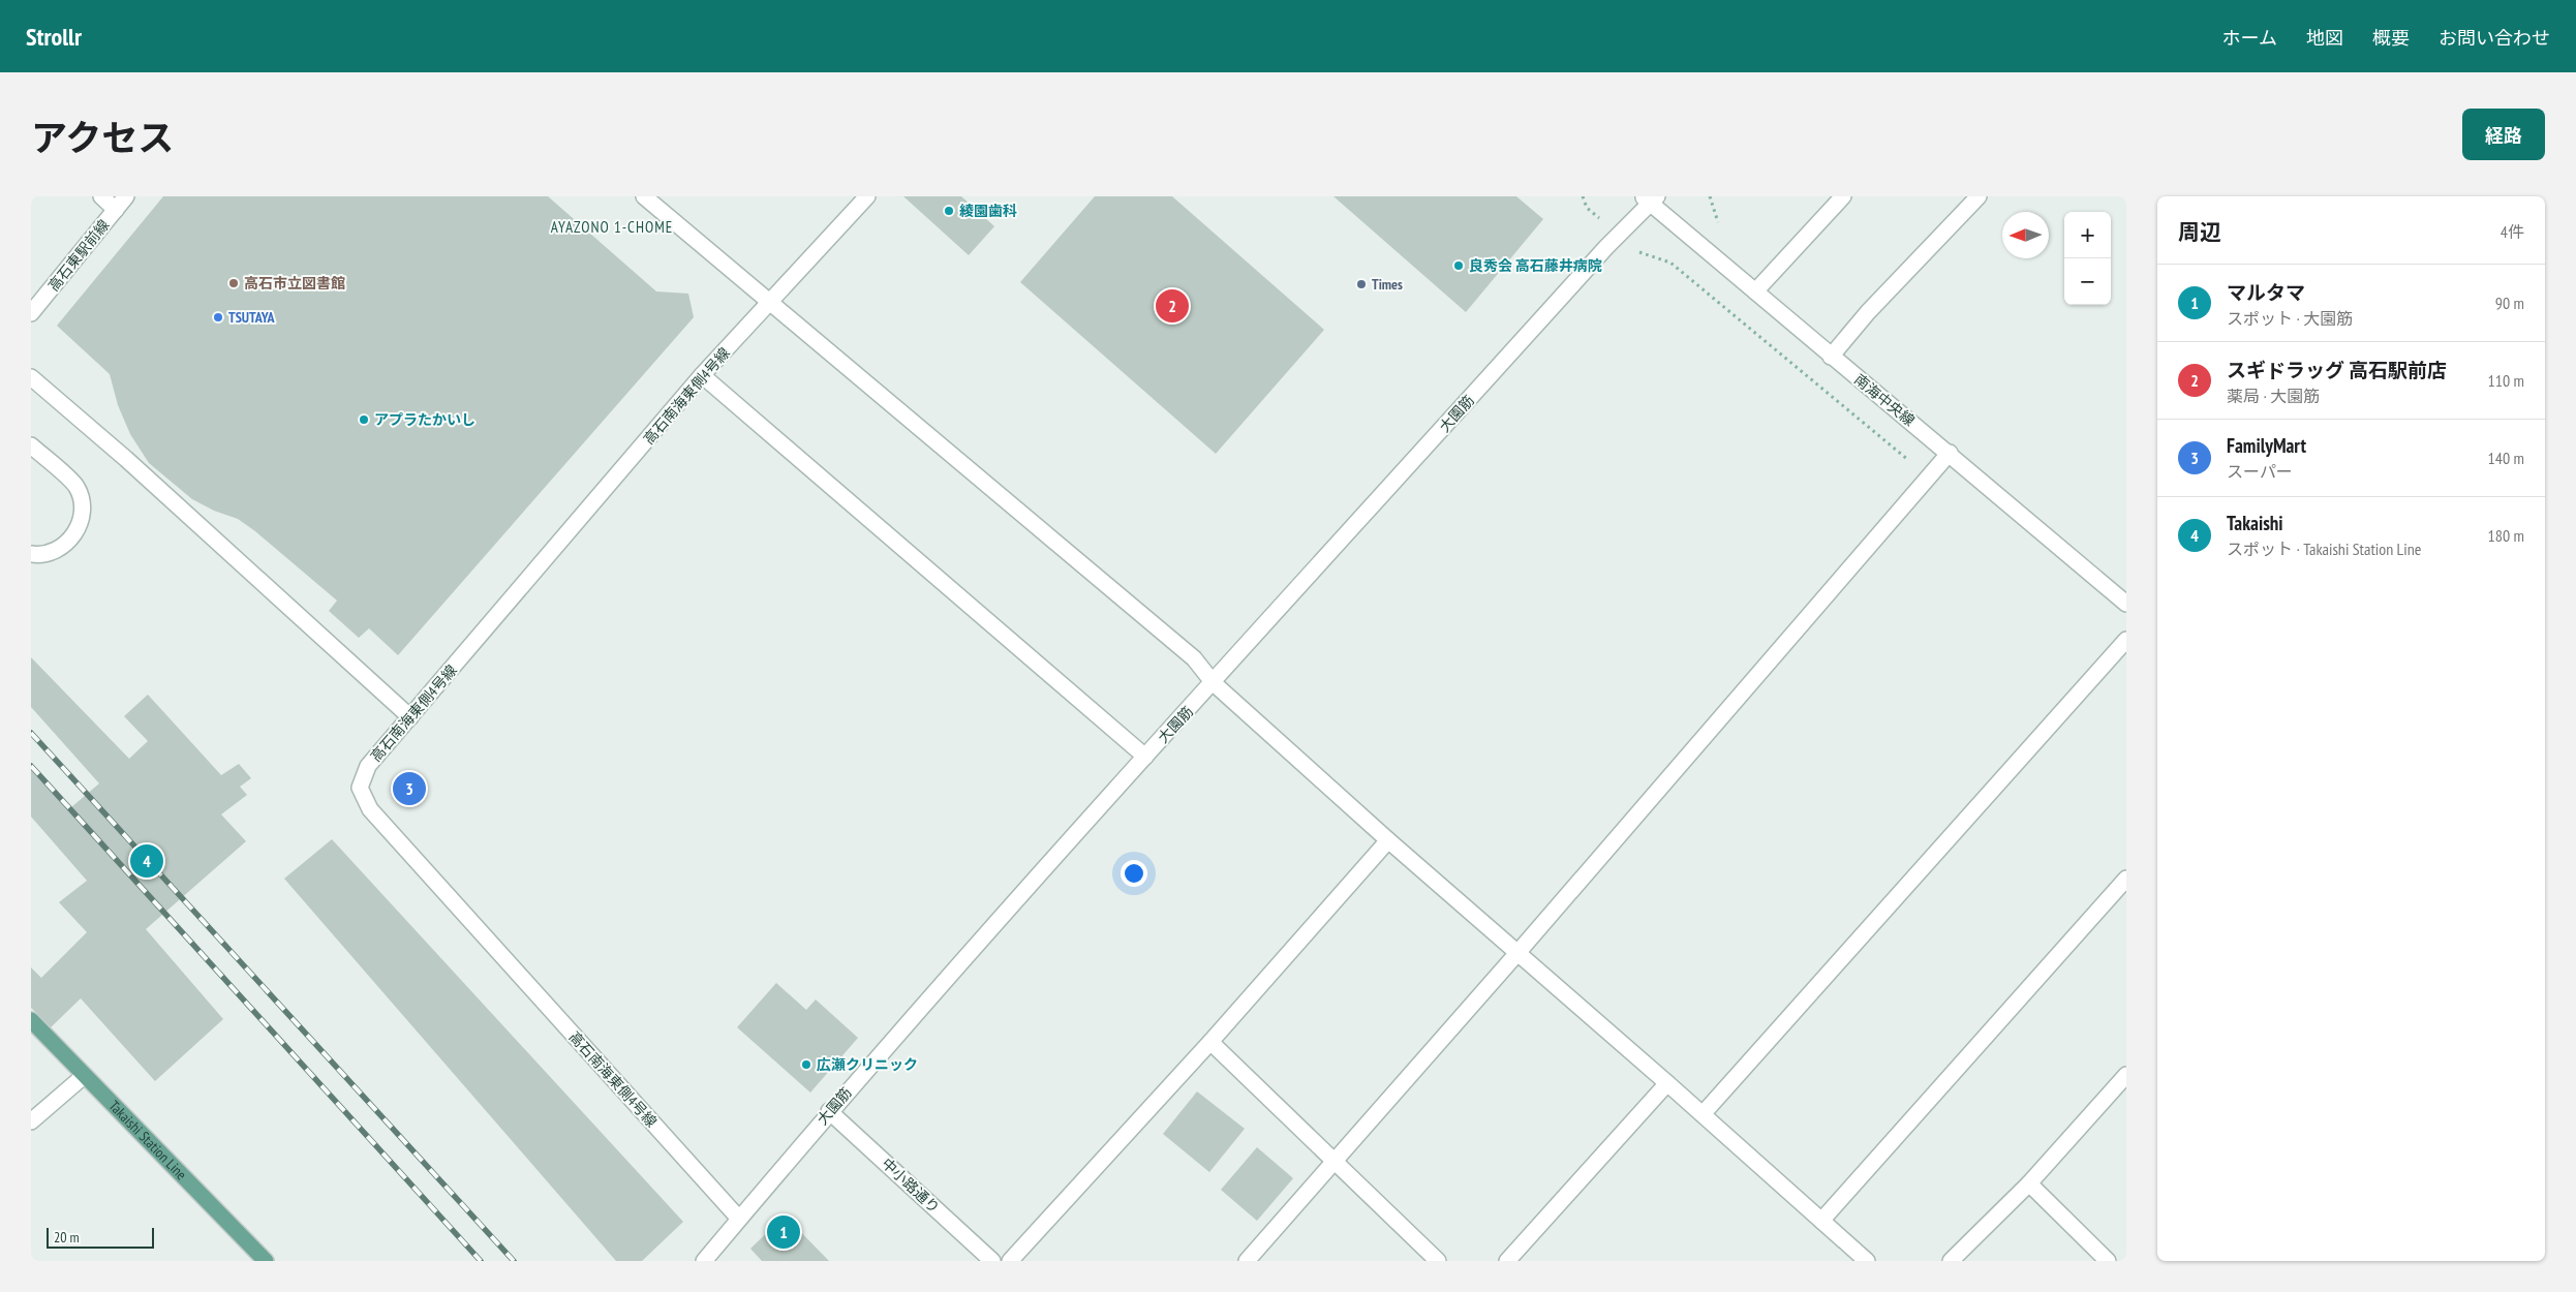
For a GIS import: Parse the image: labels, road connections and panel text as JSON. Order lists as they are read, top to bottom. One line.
{"streets":{"main road":["Takaishi Station Line"],"street":["高石東駅前線","高石南海東側4号線","南海中央線","大園筋","中小路通り"]},"crossings":[["高石南海東側4号線","大園筋"],["南海中央線","大園筋"],["大園筋","中小路通り"]],"districts":["AYAZONO 1-CHOME"],"places":["綾園歯科","良秀会 高石藤井病院","高石市立図書館","Times","TSUTAYA","アプラたかいし","広瀬クリニック"],"scale_bar":"20 m","north":"left","page":{"header":"Strollr","nav":["ホーム","地図","概要","お問い合わせ"],"title":"アクセス","buttons":"経路","heading":["周辺","4件"],"map_buttons":["+","−"],"list":[{"mark":"1","name":"マルタマ","note":"スポット · 大園筋","value":"90 m"},{"mark":"2","name":"スギドラッグ 高石駅前店","note":"薬局 · 大園筋","value":"110 m"},{"mark":"3","name":"FamilyMart","note":"スーパー","value":"140 m"},{"mark":"4","name":"Takaishi","note":"スポット · Takaishi Station Line","value":"180 m"}],"pins":["2","3","4","1"],"scale":"20 m"}}
